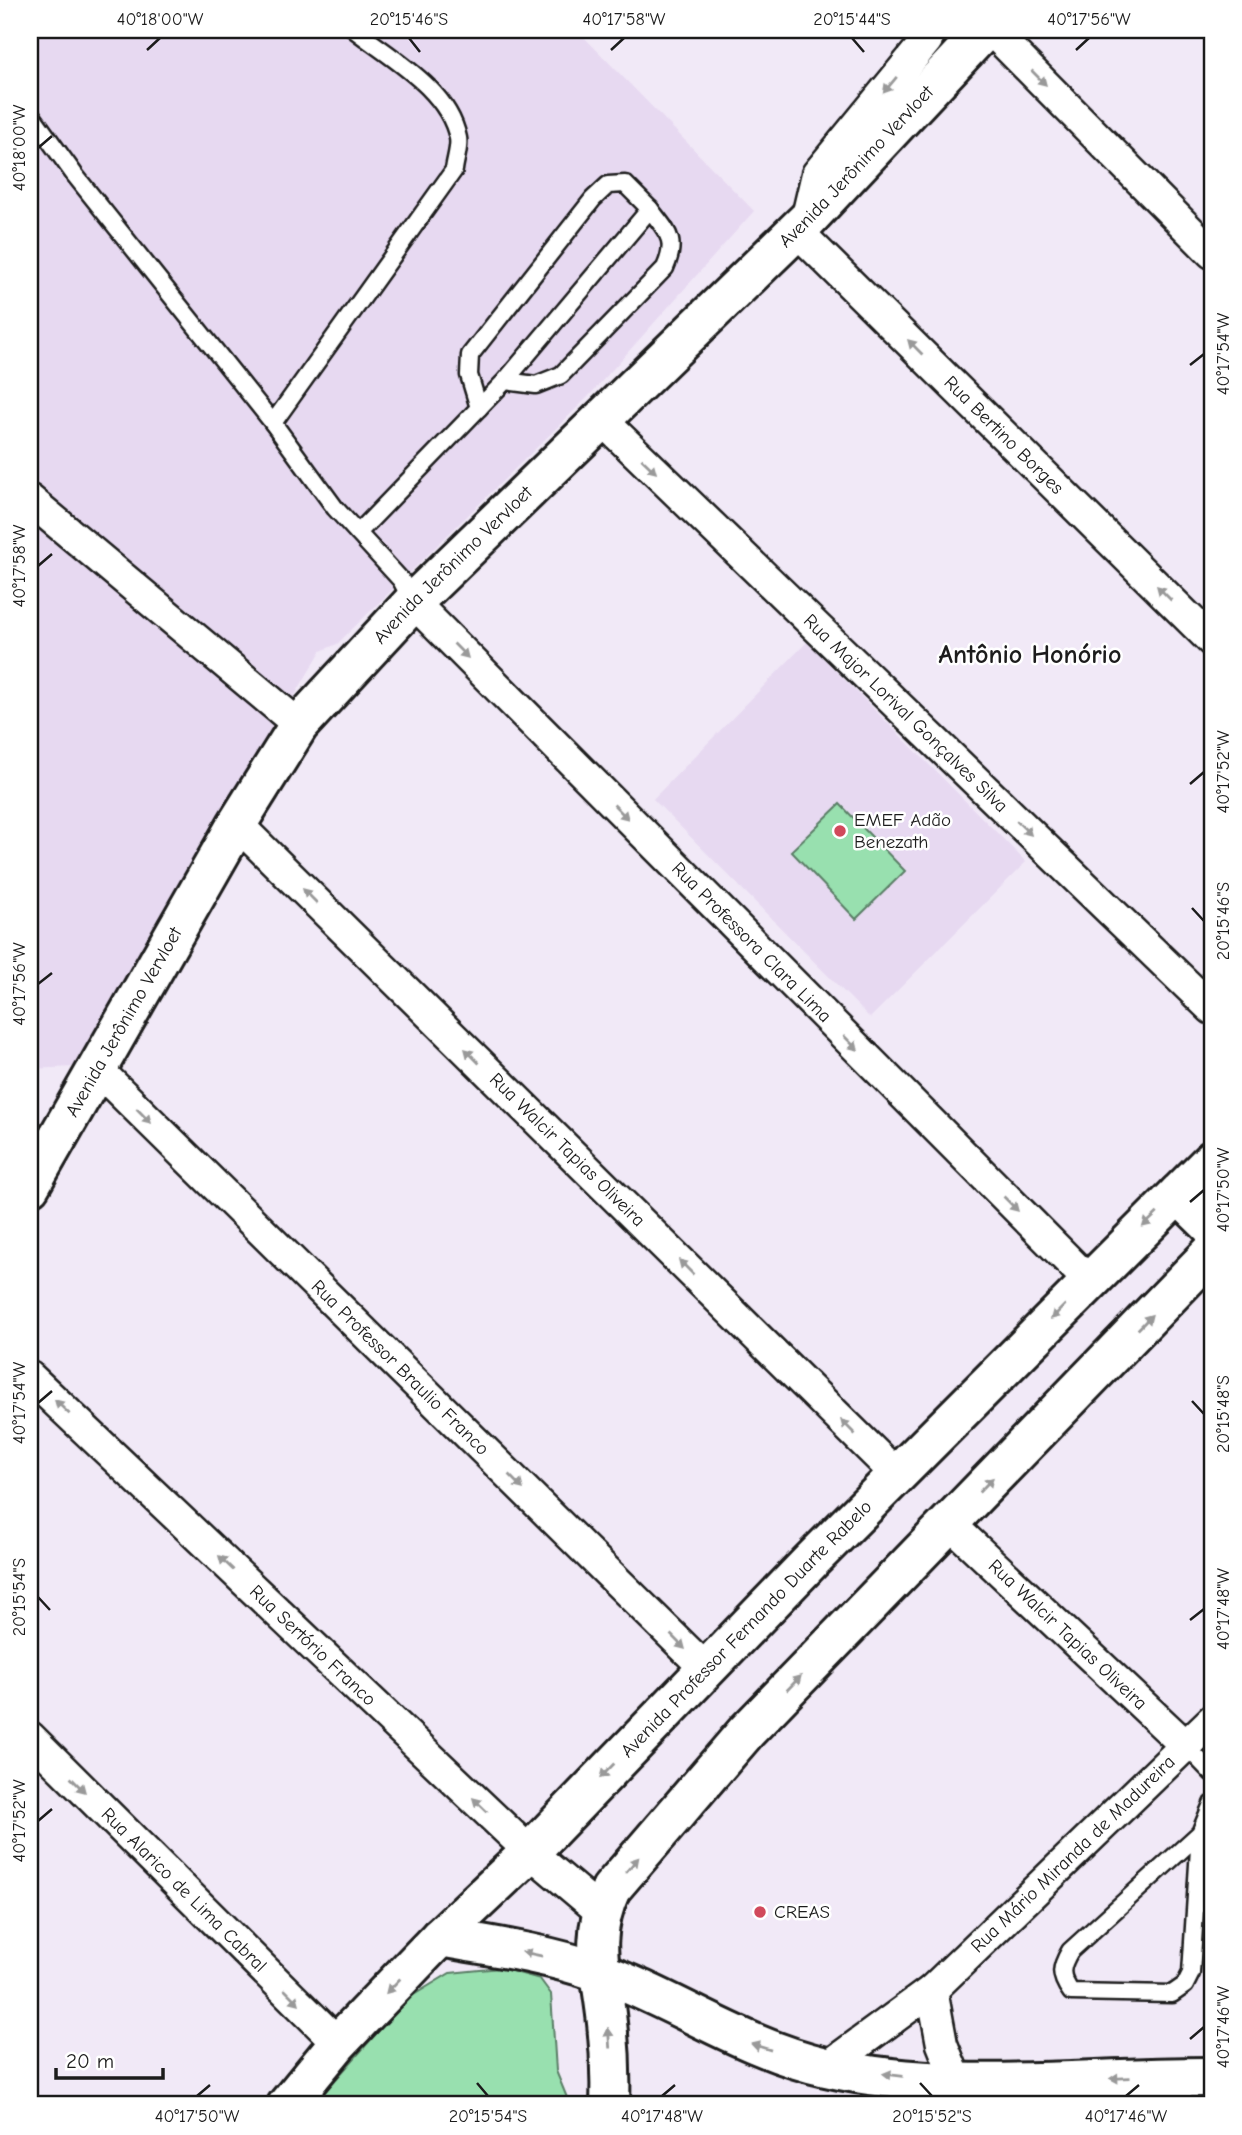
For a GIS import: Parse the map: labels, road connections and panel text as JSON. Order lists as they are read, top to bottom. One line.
{"streets":{"street":["Avenida Jerônimo Vervloet","Rua Bertino Borges","Rua Major Lorival Gonçalves Silva","Rua Professora Clara Lima","Rua Walcir Tapias Oliveira","Rua Professor Braulio Franco","Avenida Professor Fernando Duarte Rabelo","Rua Sertório Franco","Rua Mário Miranda de Madureira","Rua Alarico de Lima Cabral"]},"crossings":[["Avenida Jerônimo Vervloet","Rua Bertino Borges"],["Avenida Jerônimo Vervloet","Rua Major Lorival Gonçalves Silva"],["Avenida Jerônimo Vervloet","Rua Professora Clara Lima"],["Avenida Jerônimo Vervloet","Rua Walcir Tapias Oliveira"],["Avenida Jerônimo Vervloet","Rua Professor Braulio Franco"],["Rua Professora Clara Lima","Avenida Professor Fernando Duarte Rabelo"],["Rua Walcir Tapias Oliveira","Avenida Professor Fernando Duarte Rabelo"],["Rua Walcir Tapias Oliveira","Rua Mário Miranda de Madureira"],["Rua Professor Braulio Franco","Avenida Professor Fernando Duarte Rabelo"],["Avenida Professor Fernando Duarte Rabelo","Rua Sertório Franco"],["Avenida Professor Fernando Duarte Rabelo","Rua Alarico de Lima Cabral"]],"one_way":["Rua Bertino Borges","Rua Major Lorival Gonçalves Silva","Rua Professora Clara Lima","Rua Walcir Tapias Oliveira","Rua Professor Braulio Franco","Rua Sertório Franco","Rua Alarico de Lima Cabral"],"districts":["Antônio Honório"],"places":["EMEF Adão Benezath","CREAS"],"scale_bar":"20 m","coordinates":["40°18'00\"W","20°15'46\"S","40°17'58\"W","20°15'44\"S","40°17'56\"W","40°17'54\"W","40°17'52\"W","40°17'50\"W","20°15'48\"S","20°15'54\"S","40°17'48\"W","40°17'46\"W","20°15'52\"S"]}
